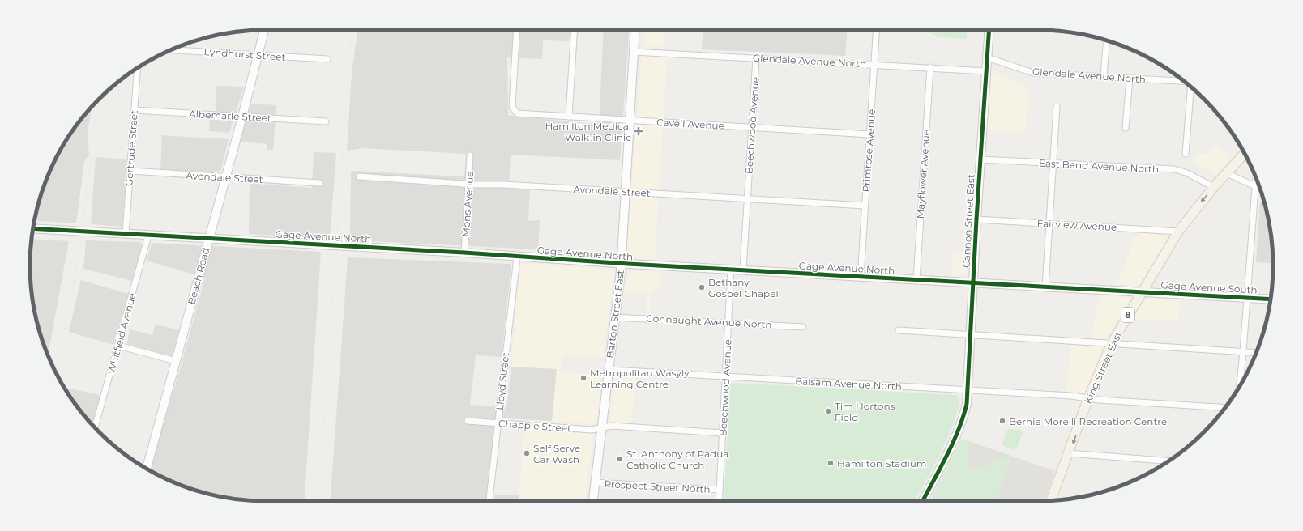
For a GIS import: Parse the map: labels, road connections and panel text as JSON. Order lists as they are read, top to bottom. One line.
{"streets":{"main road":["Cannon Street East","Gage Avenue North","Beach Road","Gage Avenue South","Barton Street East","8","King Street East"],"street":["Lyndhurst Street","Glendale Avenue North","Albemarle Street","Cavell Avenue","Beechwood Avenue","Gertrude Street","Primrose Avenue","East Bend Avenue North","Mayflower Avenue","Avondale Street","Mons Avenue","Fairview Avenue","Connaught Avenue North","Whitfield Avenue","Lloyd Street","Balsam Avenue North","Chapple Street","Prospect Street North"]},"crossings":[["Lyndhurst Street","Beach Road"],["Glendale Avenue North","Beechwood Avenue"],["Glendale Avenue North","Primrose Avenue"],["Glendale Avenue North","Mayflower Avenue"],["Glendale Avenue North","Cannon Street East"],["Glendale Avenue North","Barton Street East"],["Albemarle Street","Gertrude Street"],["Albemarle Street","Beach Road"],["Cavell Avenue","Beechwood Avenue"],["Cavell Avenue","Primrose Avenue"],["Cavell Avenue","Barton Street East"],["Beechwood Avenue","Avondale Street"],["Beechwood Avenue","Gage Avenue North"],["Beechwood Avenue","Connaught Avenue North"],["Beechwood Avenue","Balsam Avenue North"],["Beechwood Avenue","Chapple Street"],["Beechwood Avenue","Prospect Street North"],["Gertrude Street","Avondale Street"],["Gertrude Street","Gage Avenue North"],["Primrose Avenue","Avondale Street"],["Primrose Avenue","Gage Avenue North"],["East Bend Avenue North","Cannon Street East"],["East Bend Avenue North","King Street East"],["Mayflower Avenue","Gage Avenue North"],["Avondale Street","Mons Avenue"],["Avondale Street","Beach Road"],["Avondale Street","Barton Street East"],["Mons Avenue","Gage Avenue North"],["Cannon Street East","Fairview Avenue"],["Cannon Street East","Gage Avenue North"],["Cannon Street East","Balsam Avenue North"],["Fairview Avenue","King Street East"],["Gage Avenue North","Beach Road"],["Gage Avenue North","Gage Avenue South"],["Gage Avenue North","Barton Street East"],["Gage Avenue North","Whitfield Avenue"],["Gage Avenue North","King Street East"],["Gage Avenue North","Lloyd Street"],["Gage Avenue South","King Street East"],["Barton Street East","Connaught Avenue North"],["Barton Street East","Balsam Avenue North"],["Barton Street East","Chapple Street"],["Barton Street East","Prospect Street North"],["King Street East","Balsam Avenue North"],["Lloyd Street","Chapple Street"]],"places":{"health":["Hamilton Medical Walk-in Clinic"],"other":["Bethany Gospel Chapel","Metropolitan Wasyly Learning Centre","Tim Hortons Field","Bernie Morelli Recreation Centre","Self Serve Car Wash","St. Anthony of Padua Catholic Church","Hamilton Stadium"]}}
